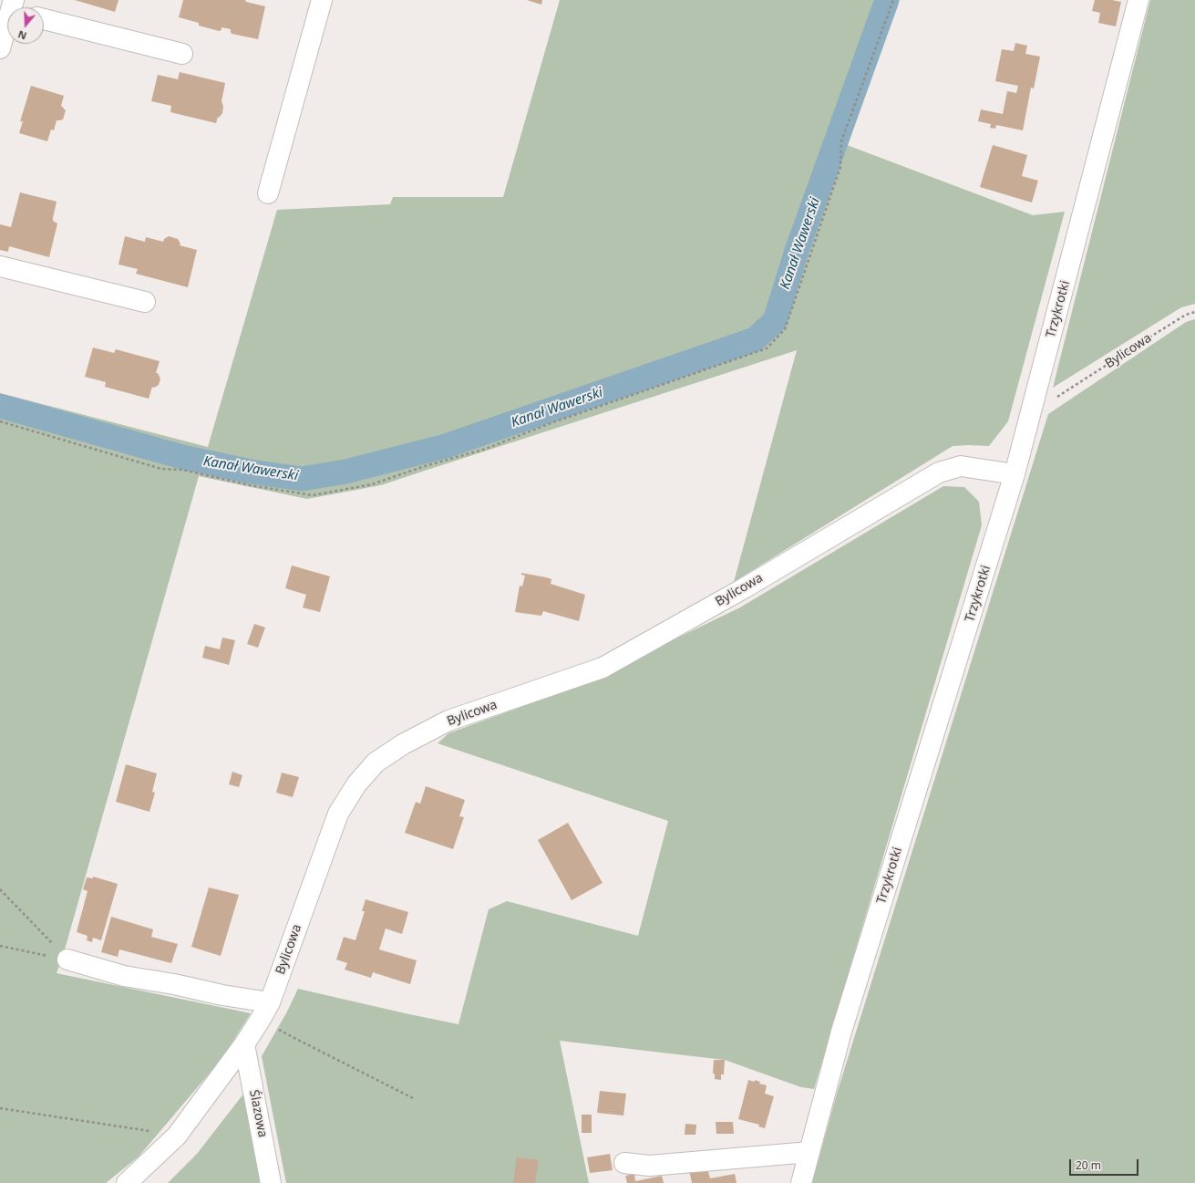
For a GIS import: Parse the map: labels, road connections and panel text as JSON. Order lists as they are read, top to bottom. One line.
{"streets":{"street":["Trzykrotki","Bylicowa","Ślazowa"]},"crossings":[["Trzykrotki","Bylicowa"],["Bylicowa","Ślazowa"]],"water":["Kanał Wawerski"],"scale_bar":"20 m","north":"bottom"}
